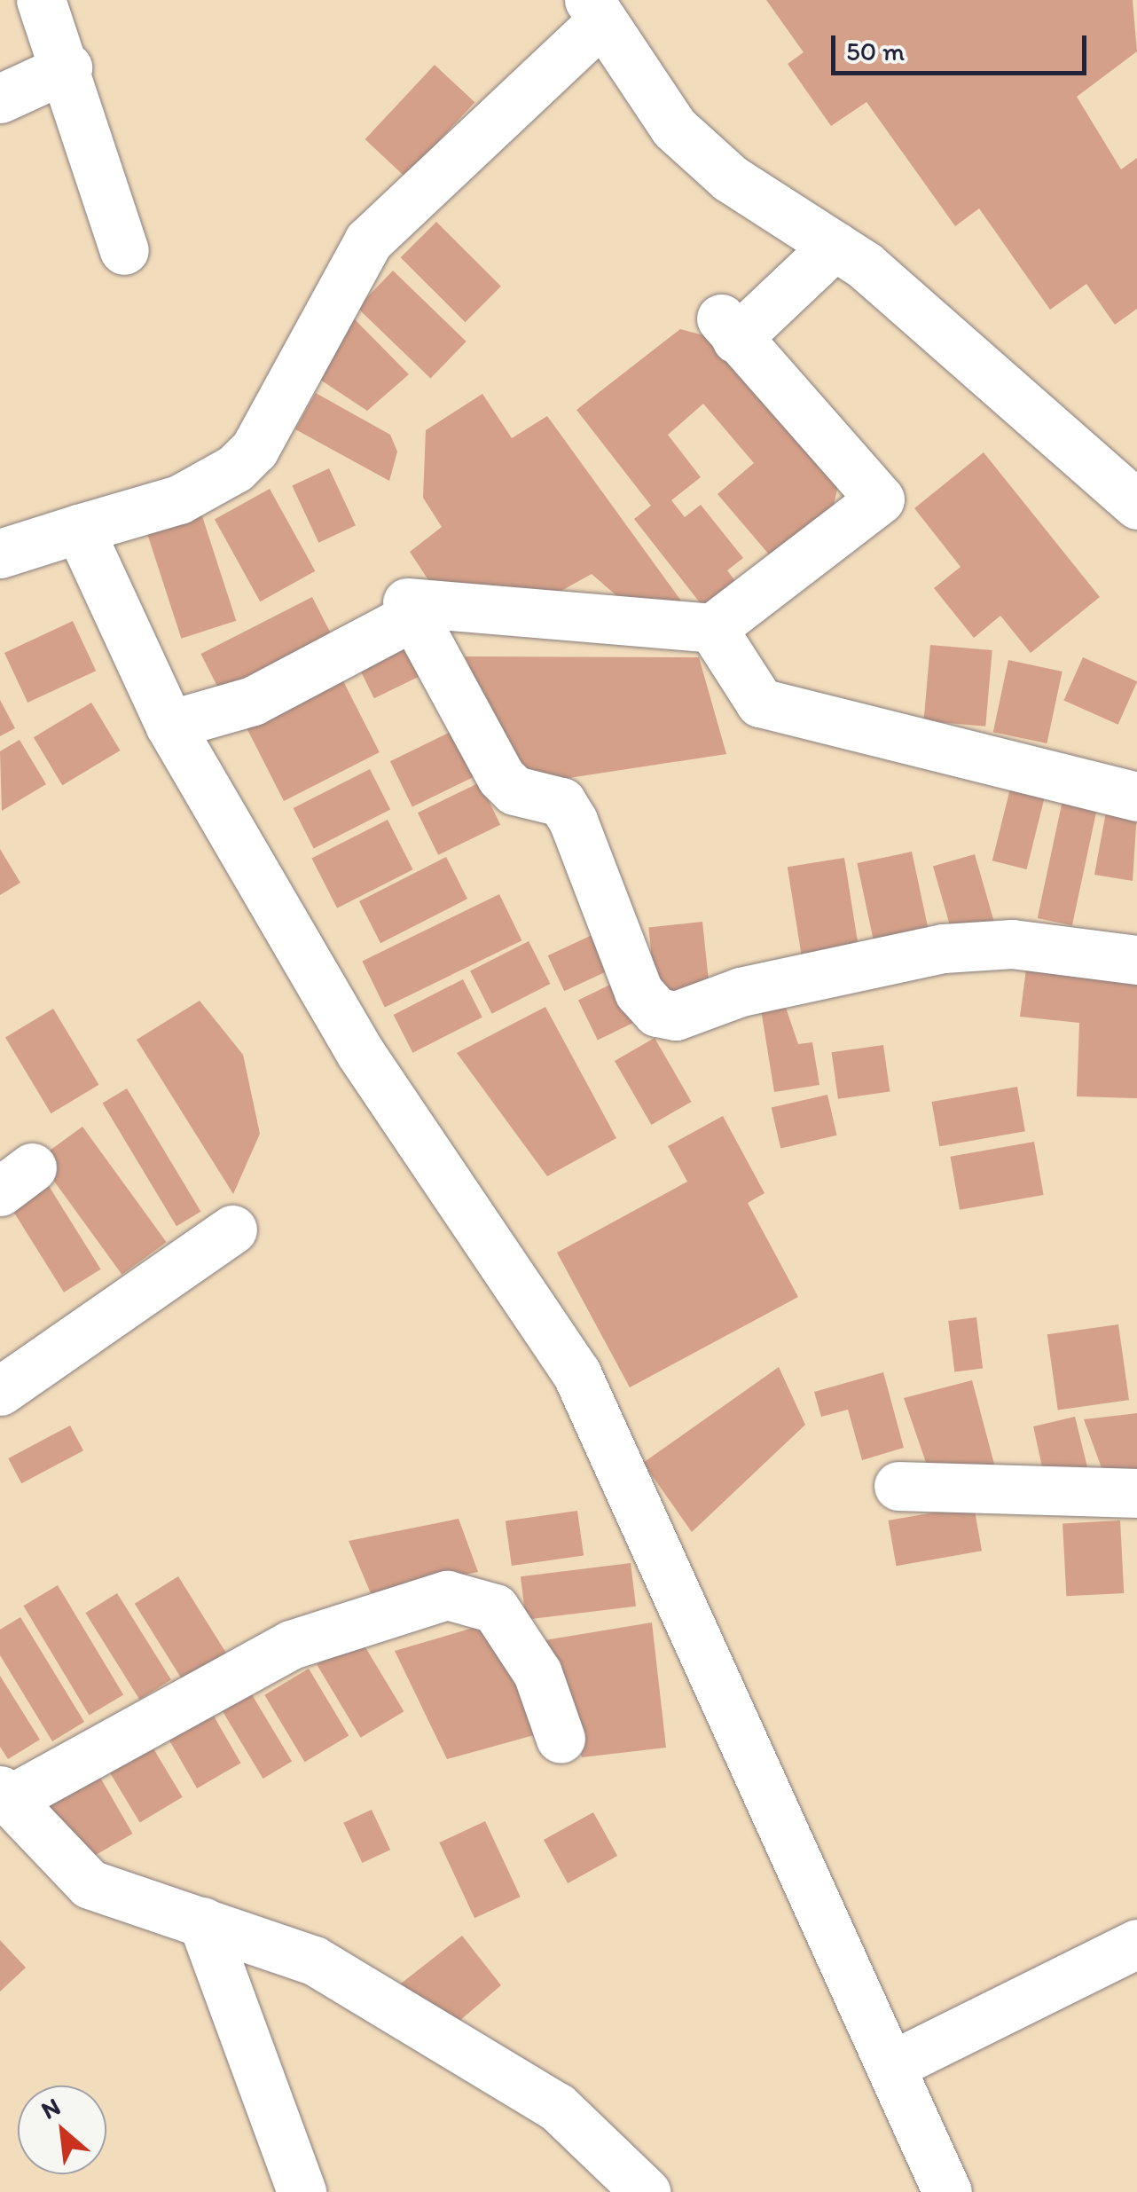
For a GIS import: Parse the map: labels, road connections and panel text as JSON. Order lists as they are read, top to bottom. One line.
{"scale_bar":"50 m","north":"top left"}
